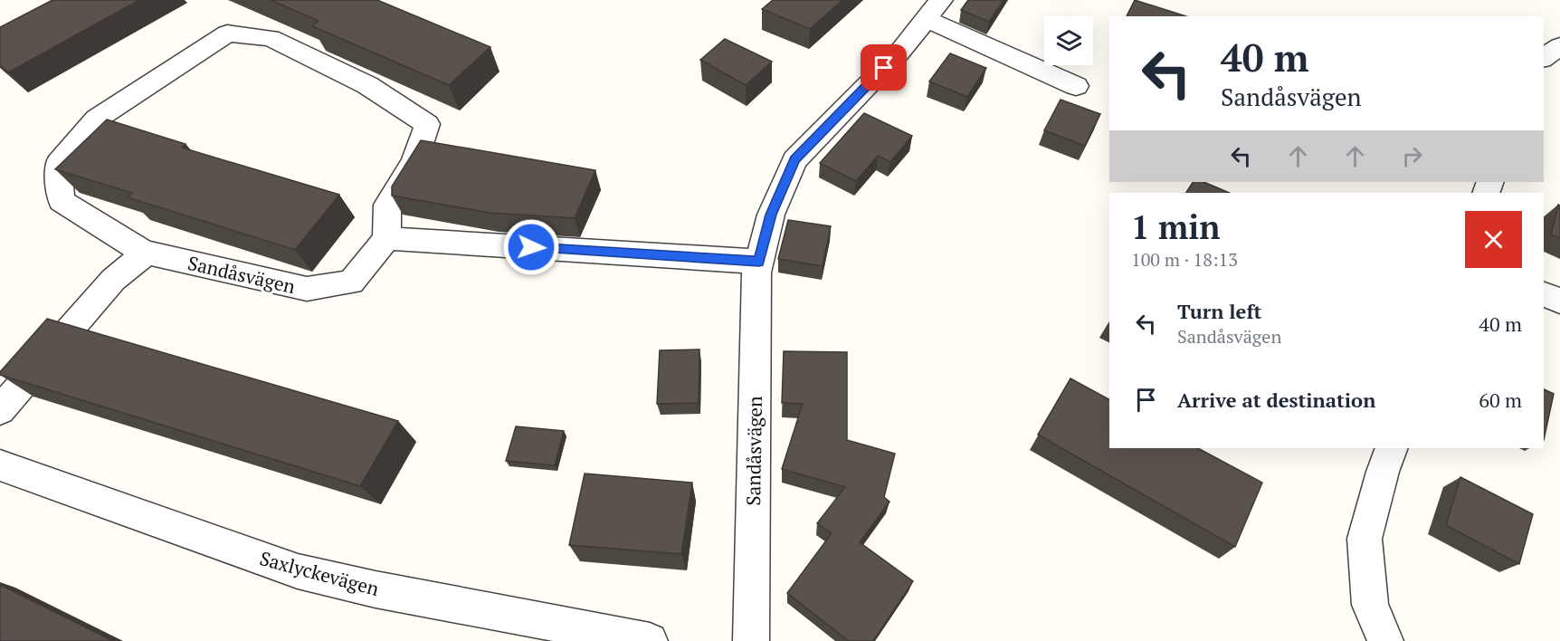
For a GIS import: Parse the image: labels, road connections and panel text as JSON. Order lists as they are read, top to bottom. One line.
{"streets":{"street":["Sandåsvägen","Saxlyckevägen"]},"page":{"turn":["40 m","Sandåsvägen"],"heading":["1 min","100 m · 18:13"],"list":[{"name":"Turn left","note":"Sandåsvägen","value":"40 m"},{"name":"Arrive at destination","value":"60 m"}]}}
